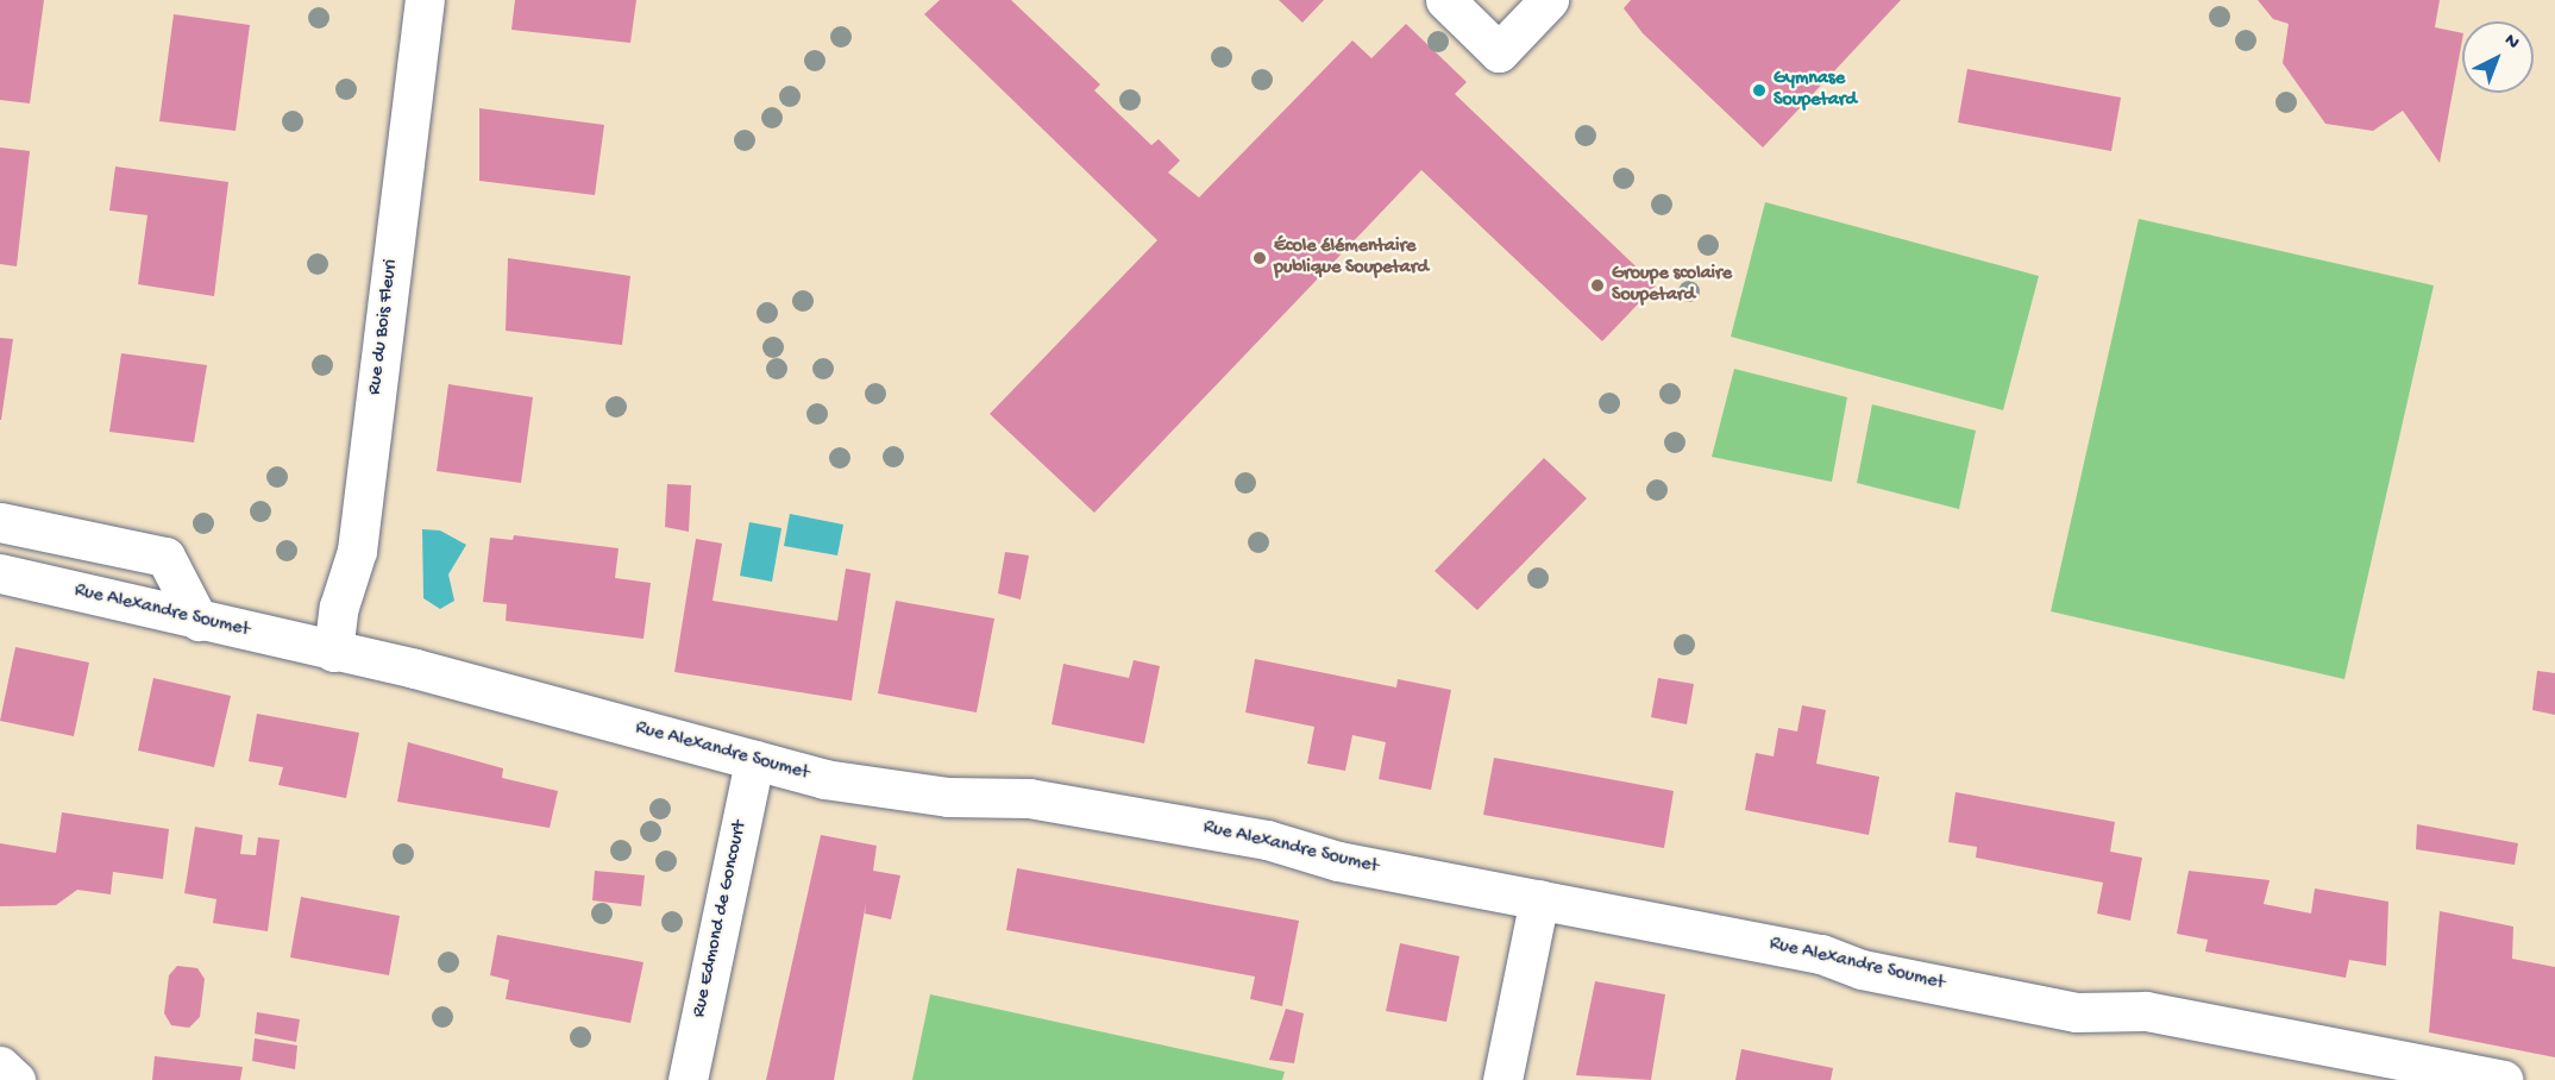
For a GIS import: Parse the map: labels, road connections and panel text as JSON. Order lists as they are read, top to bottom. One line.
{"streets":{"street":["Rue du Bois Fleuri","Rue Alexandre Soumet","Rue Edmond de Goncourt"]},"crossings":[["Rue du Bois Fleuri","Rue Alexandre Soumet"],["Rue Alexandre Soumet","Rue Edmond de Goncourt"]],"places":["Gymnase Soupetard","École élémentaire publique Soupetard","Groupe scolaire Soupetard"],"north":"top right"}
